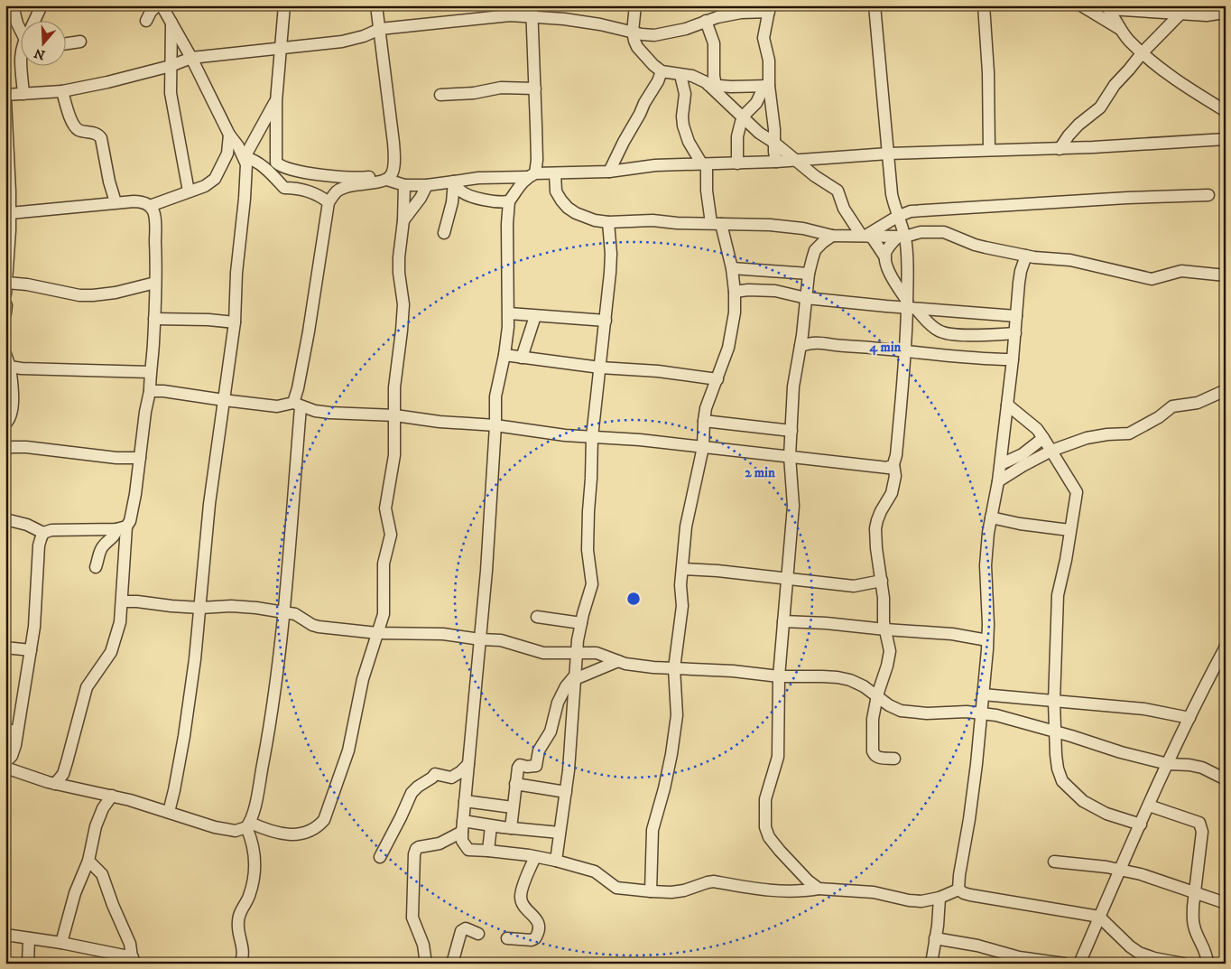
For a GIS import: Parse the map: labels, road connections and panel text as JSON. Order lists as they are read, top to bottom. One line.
{"north":"bottom","rings":["4 min","2 min"]}
